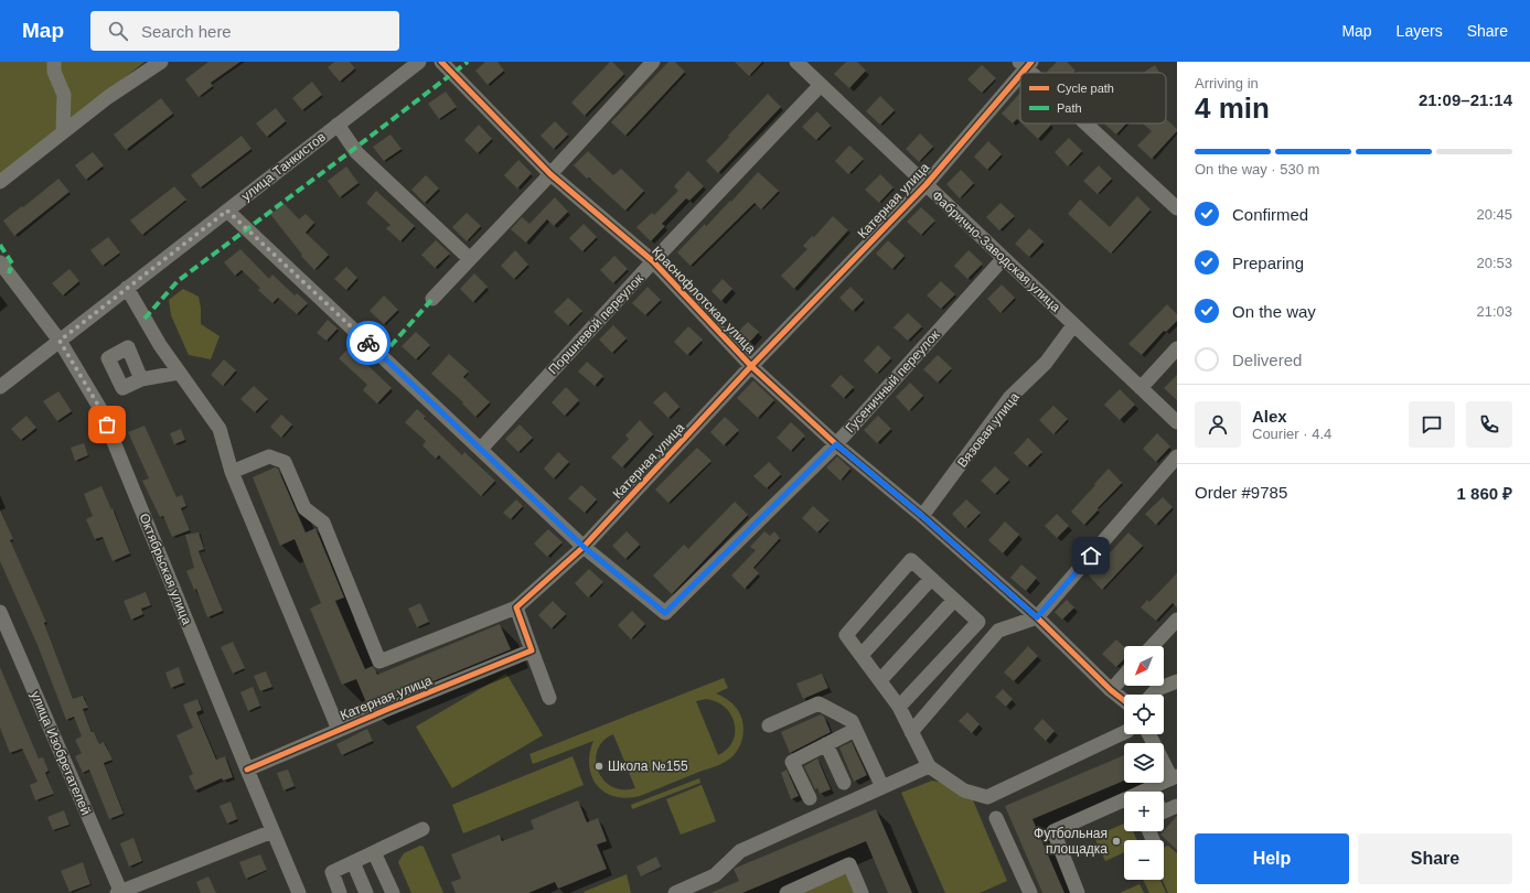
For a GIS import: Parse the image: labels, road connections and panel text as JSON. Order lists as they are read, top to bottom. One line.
{"streets":{"street":["улица Танкистов","Катерная улица","Фабрично-Заводская улица","Краснофлотская улица","Поршневой переулок","Гусеничный переулок","Вязовая улица","Октябрьская улица","улица Изобретателей"]},"crossings":[["улица Танкистов","Октябрьская улица"],["Катерная улица","Фабрично-Заводская улица"],["Катерная улица","Краснофлотская улица"],["Катерная улица","Гусеничный переулок"],["Катерная улица","Октябрьская улица"],["Фабрично-Заводская улица","Поршневой переулок"],["Фабрично-Заводская улица","Гусеничный переулок"],["Фабрично-Заводская улица","Вязовая улица"],["Краснофлотская улица","Поршневой переулок"],["Краснофлотская улица","Гусеничный переулок"],["Краснофлотская улица","Вязовая улица"]],"places":["Школа №155","Футбольная площадка"],"legend":["Cycle path","Path"],"north":"bottom left","page":{"header":"Map","search":"Search here","nav":["Map","Layers","Share"],"heading":["4 min","Arriving in","21:09–21:14"],"panel":["Alex","Courier · 4.4","Order #9785","1 860 ₽"],"bar":"On the way · 530 m","list":[["Confirmed","20:45"],["Preparing","20:53"],["On the way","21:03"],"Delivered"],"map_buttons":["+","−"],"buttons":["Help","Share"]}}
